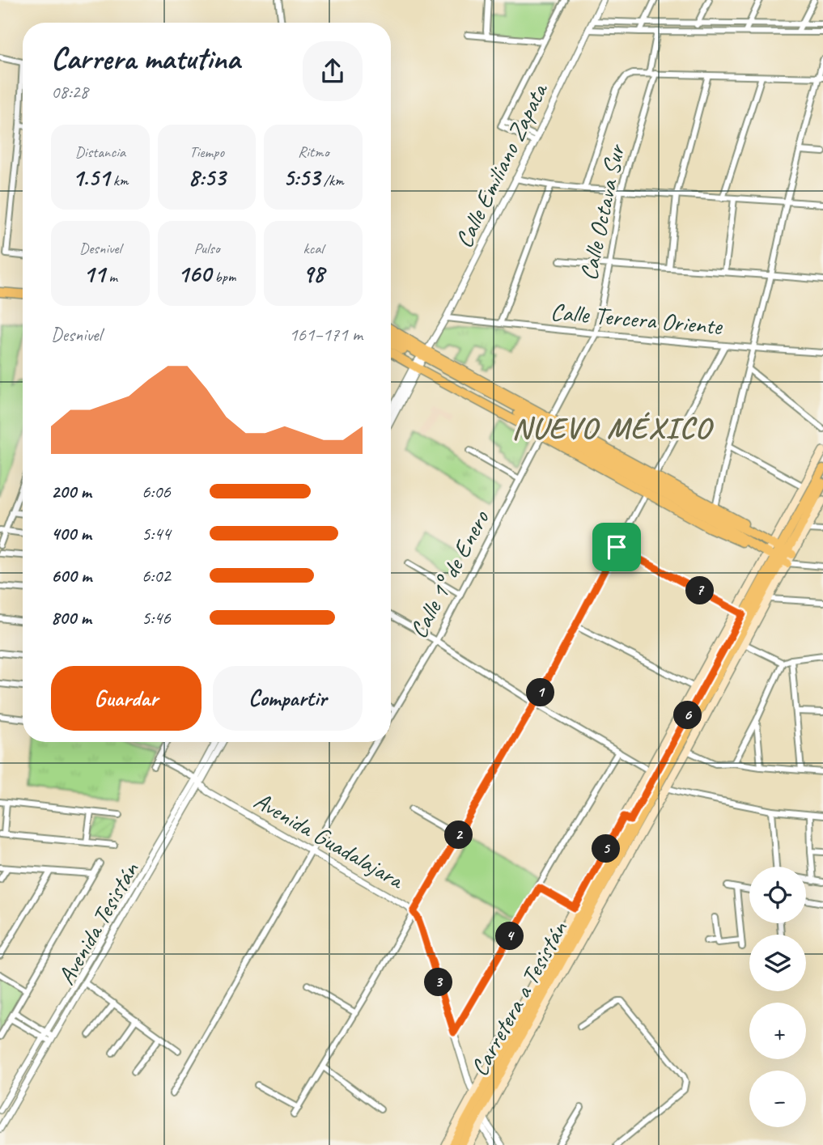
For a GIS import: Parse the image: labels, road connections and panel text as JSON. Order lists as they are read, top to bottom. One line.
{"streets":{"main road":["Carretera a Tesistán"],"street":["Calle Emiliano Zapata","Calle Octava Sur","Calle Tercera Oriente","Calle 1° de Enero","Avenida Guadalajara","Avenida Tesistán"]},"crossings":[["Calle Emiliano Zapata","Calle Tercera Oriente"],["Calle Octava Sur","Calle Tercera Oriente"],["Avenida Guadalajara","Avenida Tesistán"],["Avenida Guadalajara","Carretera a Tesistán"]],"districts":["NUEVO MÉXICO"],"page":{"heading":["Carrera matutina","08:28"],"stats":[["Distancia","1.51 km"],["Tiempo","8:53"],["Ritmo","5:53 /km"],["Desnivel","11 m"],["Pulso","160 bpm"],["kcal","98"]],"chart":["Desnivel","161–171 m"],"list":[{"name":"200 m","note":"6:06"},{"name":"400 m","note":"5:44"},{"name":"600 m","note":"6:02"},{"name":"800 m","note":"5:46"}],"pins":["7","1","6","2","5","4","3"],"buttons":["Guardar","Compartir"],"map_buttons":["+","−"]}}
